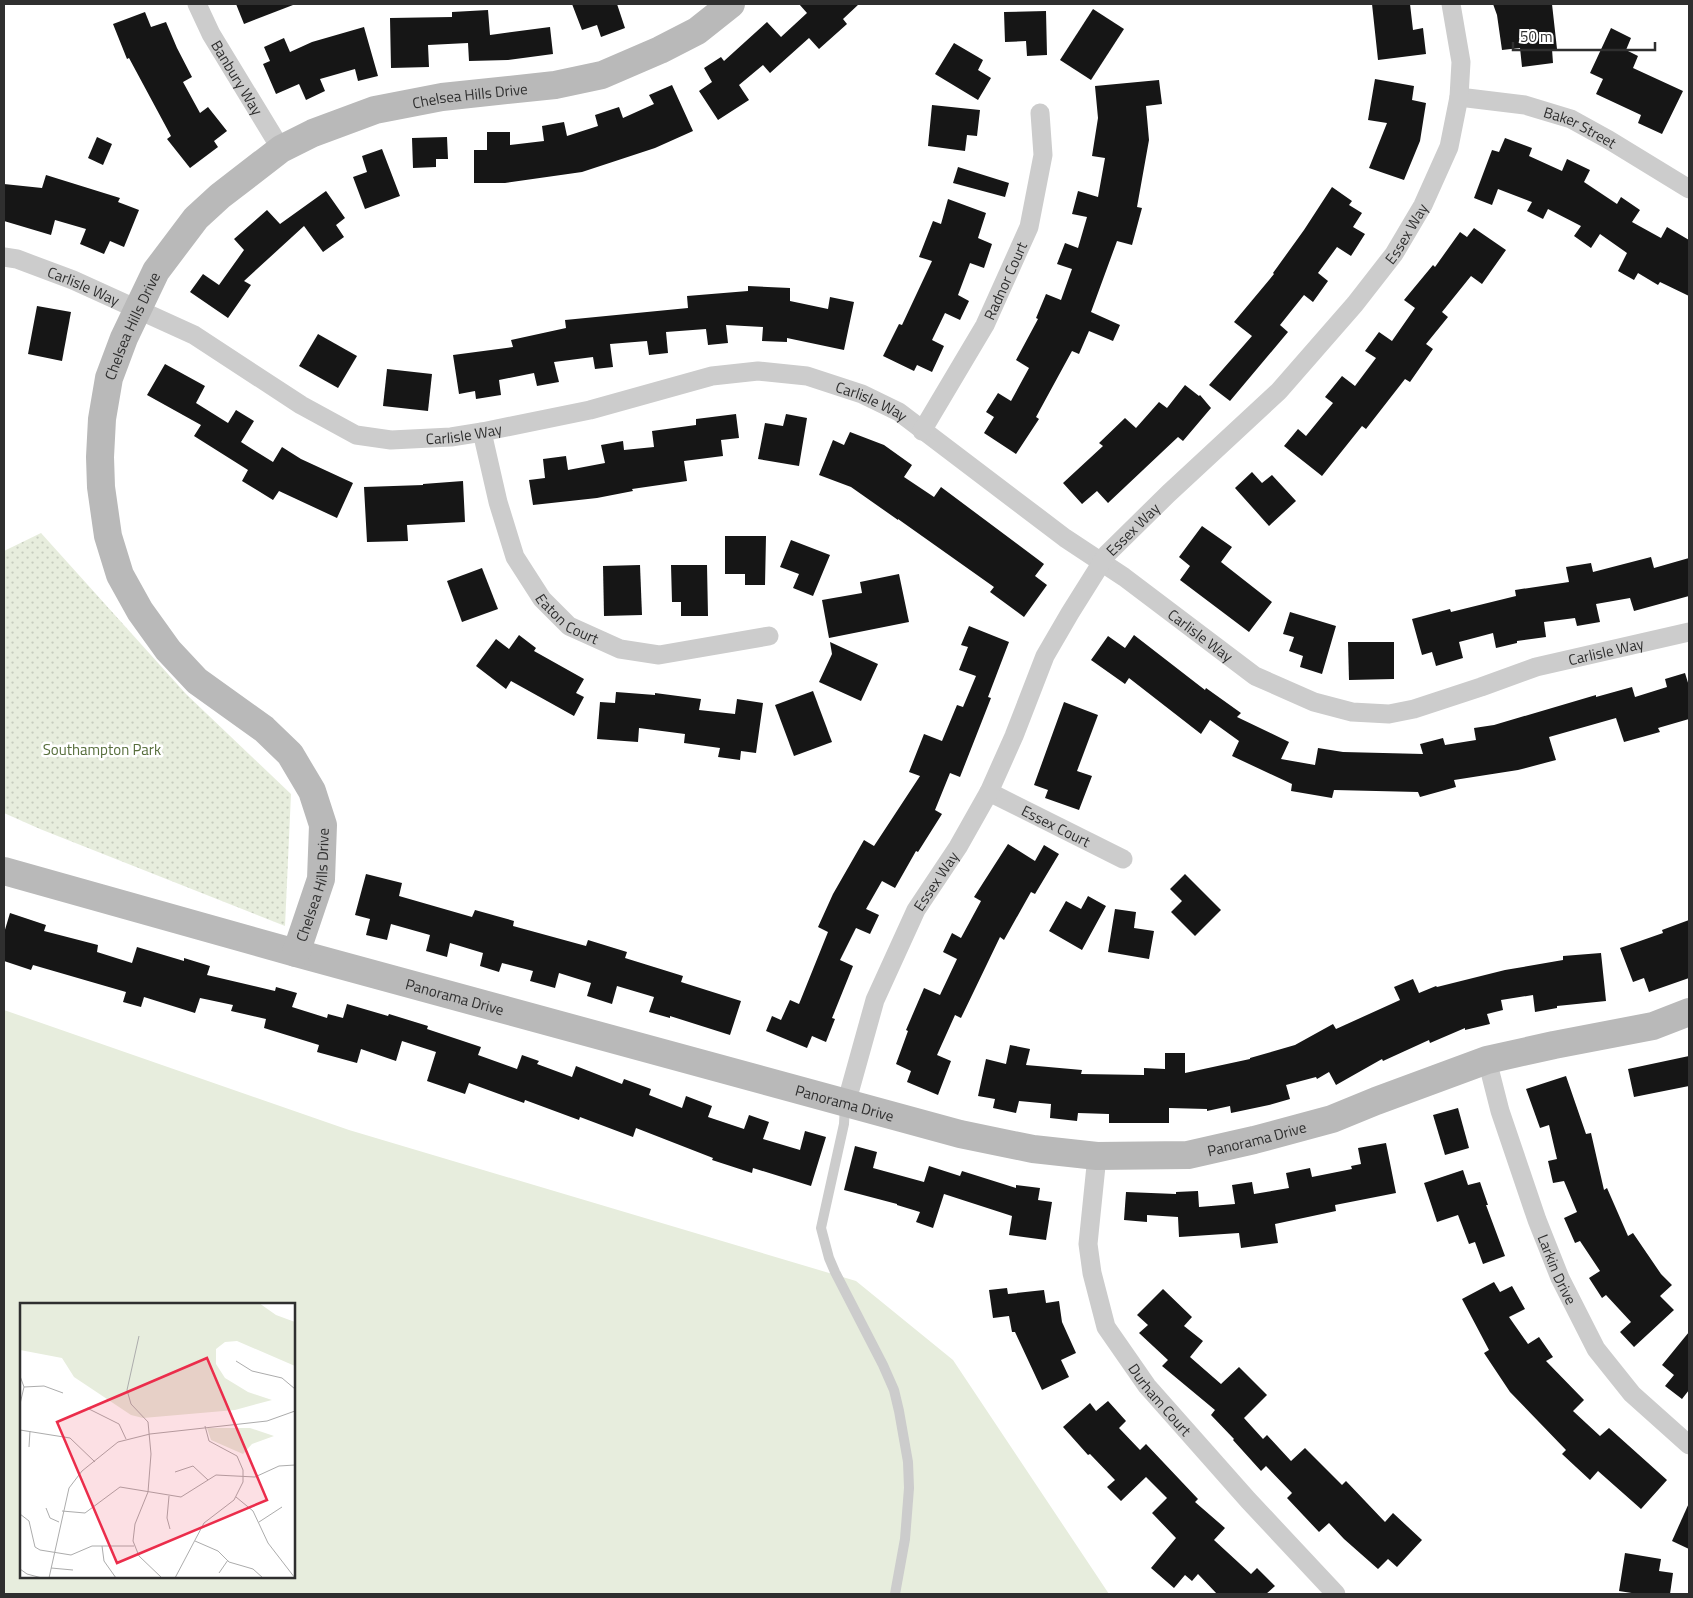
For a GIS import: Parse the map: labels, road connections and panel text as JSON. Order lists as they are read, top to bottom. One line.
{"streets":{"street":["Banbury Way","Chelsea Hills Drive","Baker Street","Essex Way","Radnor Court","Carlisle Way","Eaton Court","Essex Court","Panorama Drive","Larkin Drive","Durham Court"]},"crossings":[["Banbury Way","Chelsea Hills Drive"],["Chelsea Hills Drive","Carlisle Way"],["Chelsea Hills Drive","Panorama Drive"],["Baker Street","Essex Way"],["Essex Way","Carlisle Way"],["Essex Way","Essex Court"],["Essex Way","Panorama Drive"],["Radnor Court","Carlisle Way"],["Carlisle Way","Eaton Court"],["Panorama Drive","Larkin Drive"],["Panorama Drive","Durham Court"]],"parks":["Southampton Park"],"scale_bar":"50 m"}
